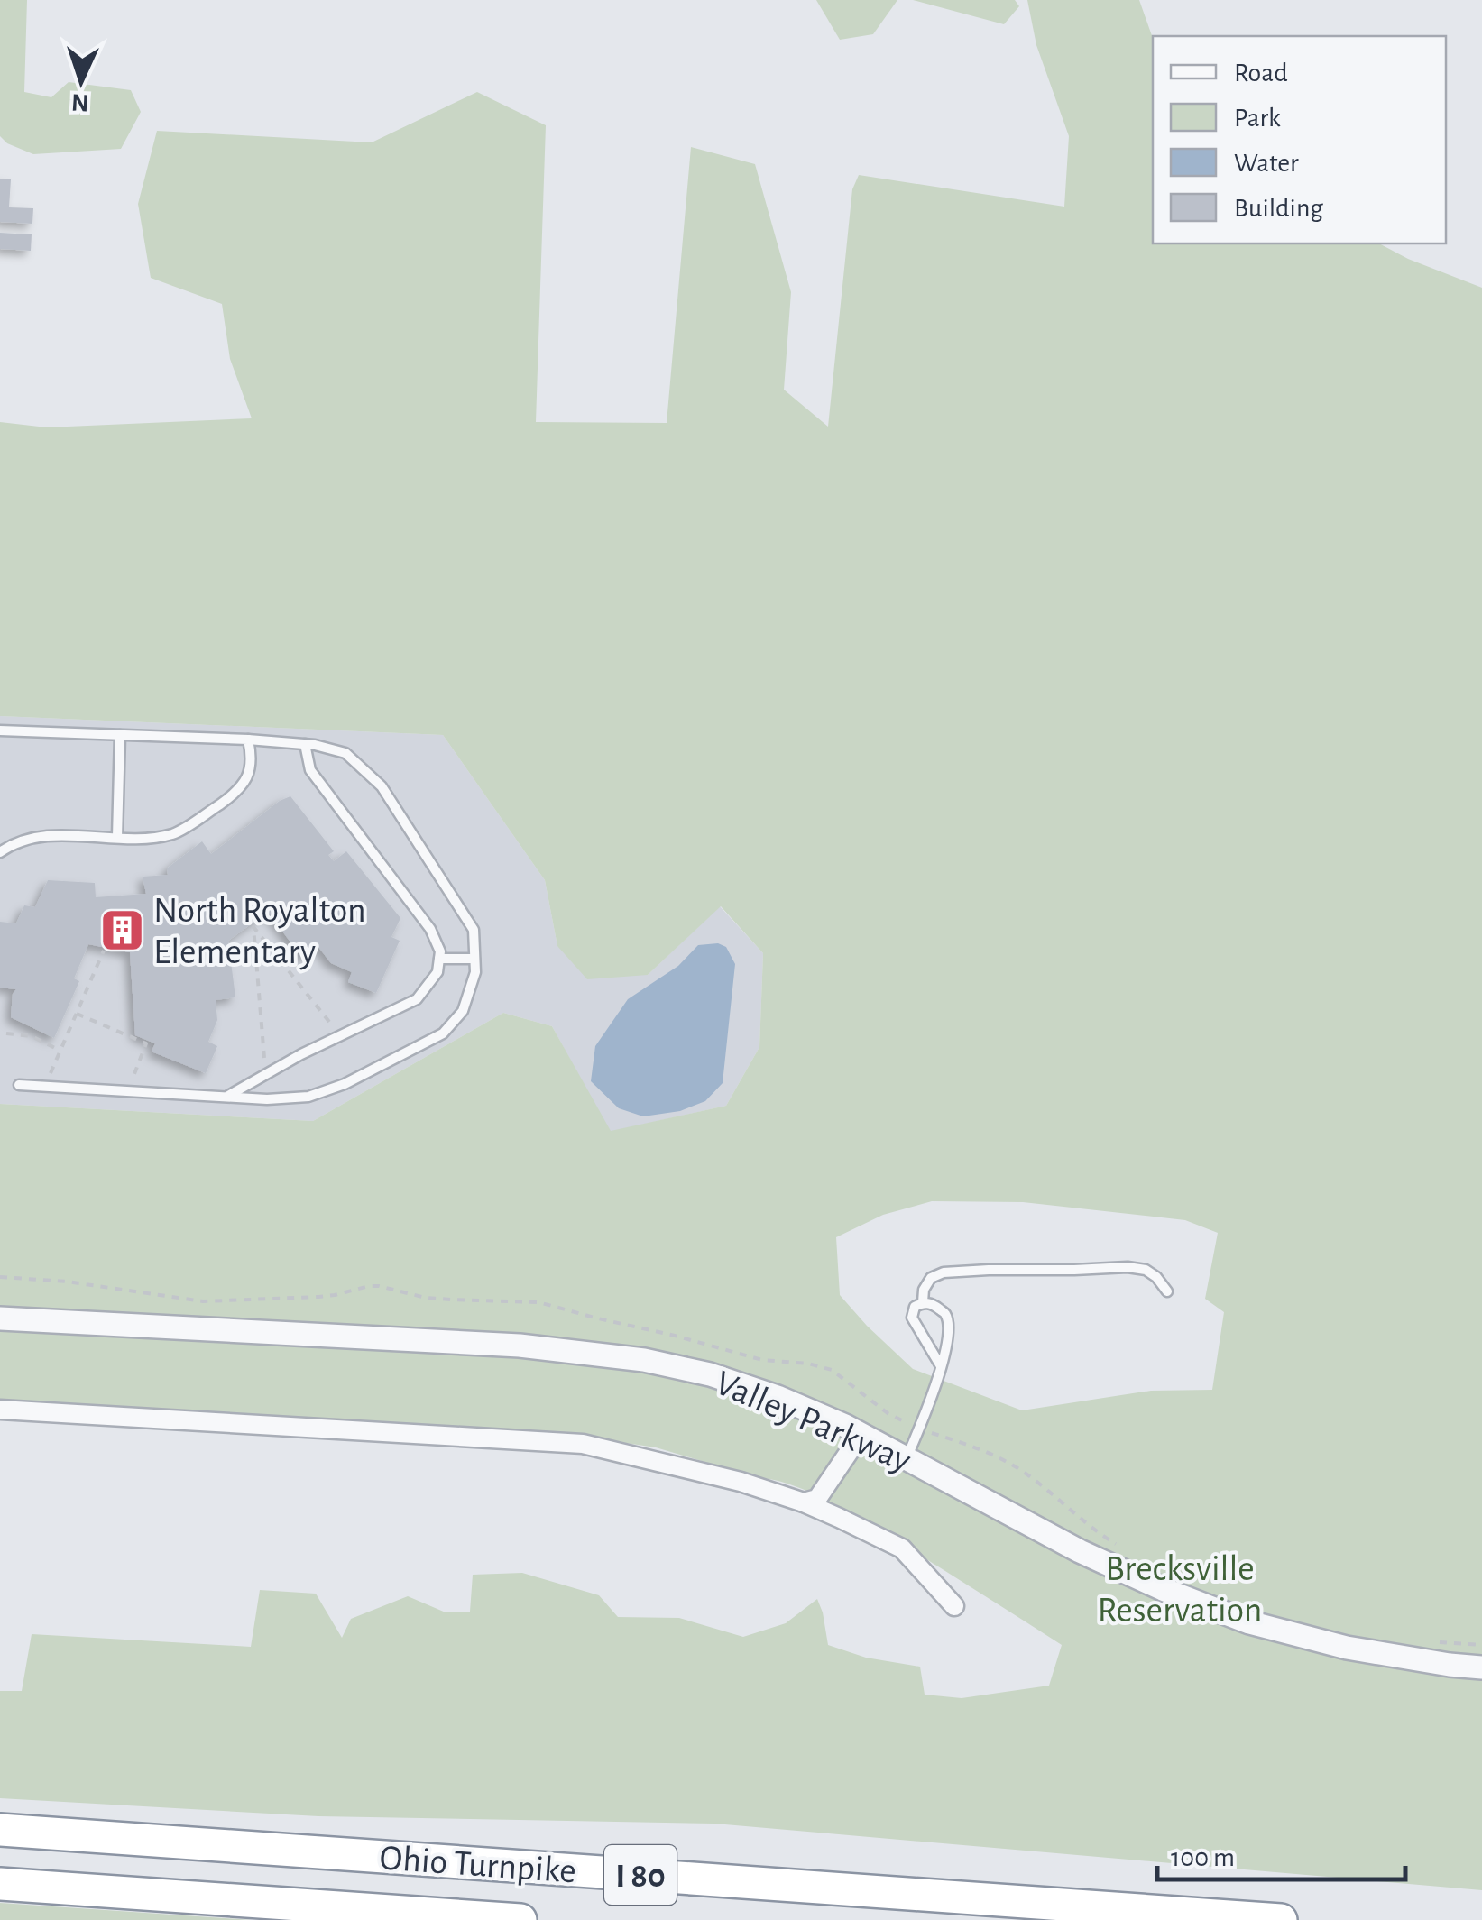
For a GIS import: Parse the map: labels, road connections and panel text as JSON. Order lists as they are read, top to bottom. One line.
{"streets":{"highway":["Ohio Turnpike","I 80"],"street":["Valley Parkway"]},"parks":["Brecksville Reservation"],"places":{"building":["North Royalton Elementary"]},"legend":["Road","Park","Water","Building"],"scale_bar":"100 m","north":"bottom"}
